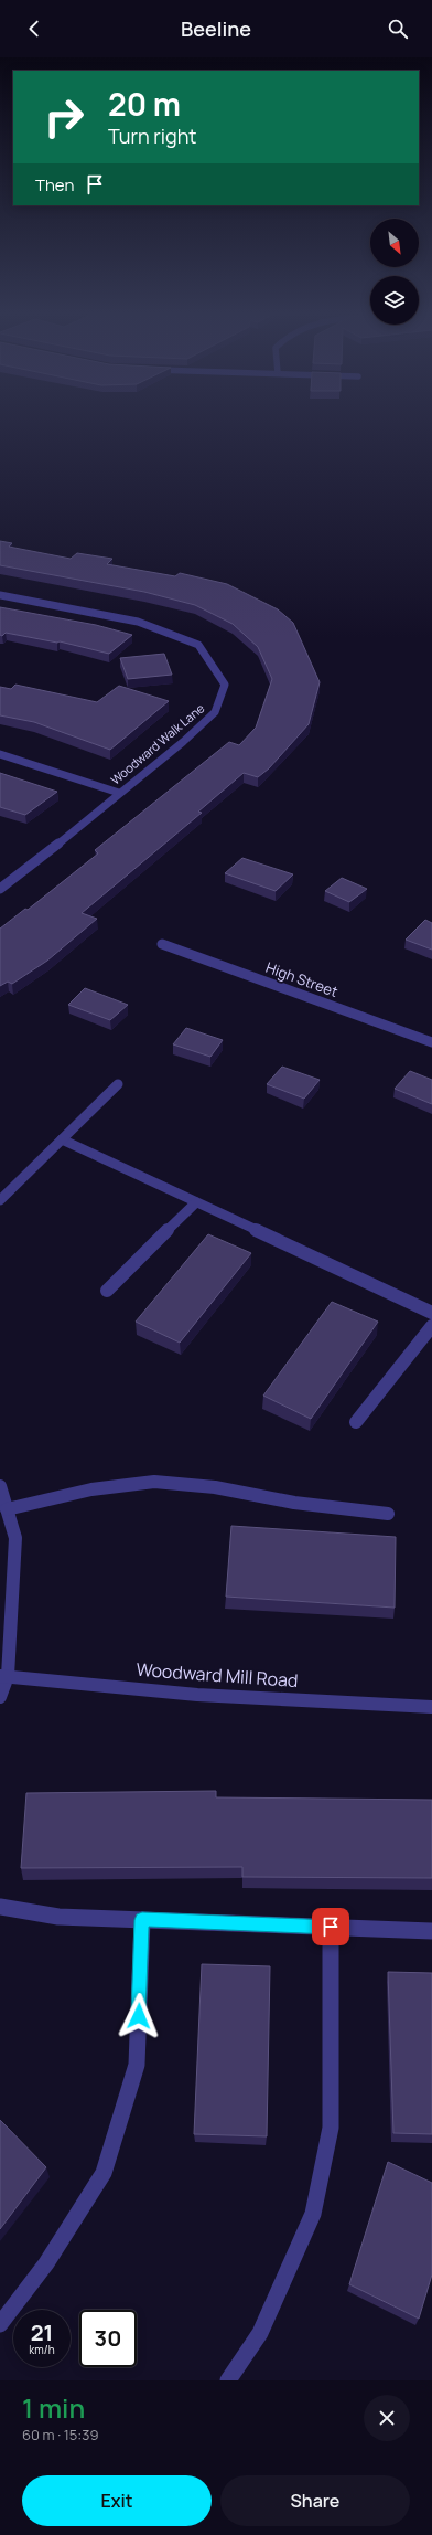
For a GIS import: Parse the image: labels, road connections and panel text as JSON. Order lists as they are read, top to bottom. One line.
{"streets":{"street":["Woodward Walk Lane","High Street","Woodward Mill Road"]},"north":"bottom right","page":{"header":"Beeline","turn":["20 m","Turn right"],"then":"Then","speed":"21 km/h","limit":"30","heading":["1 min","60 m · 15:39"],"buttons":["Exit","Share"]}}
